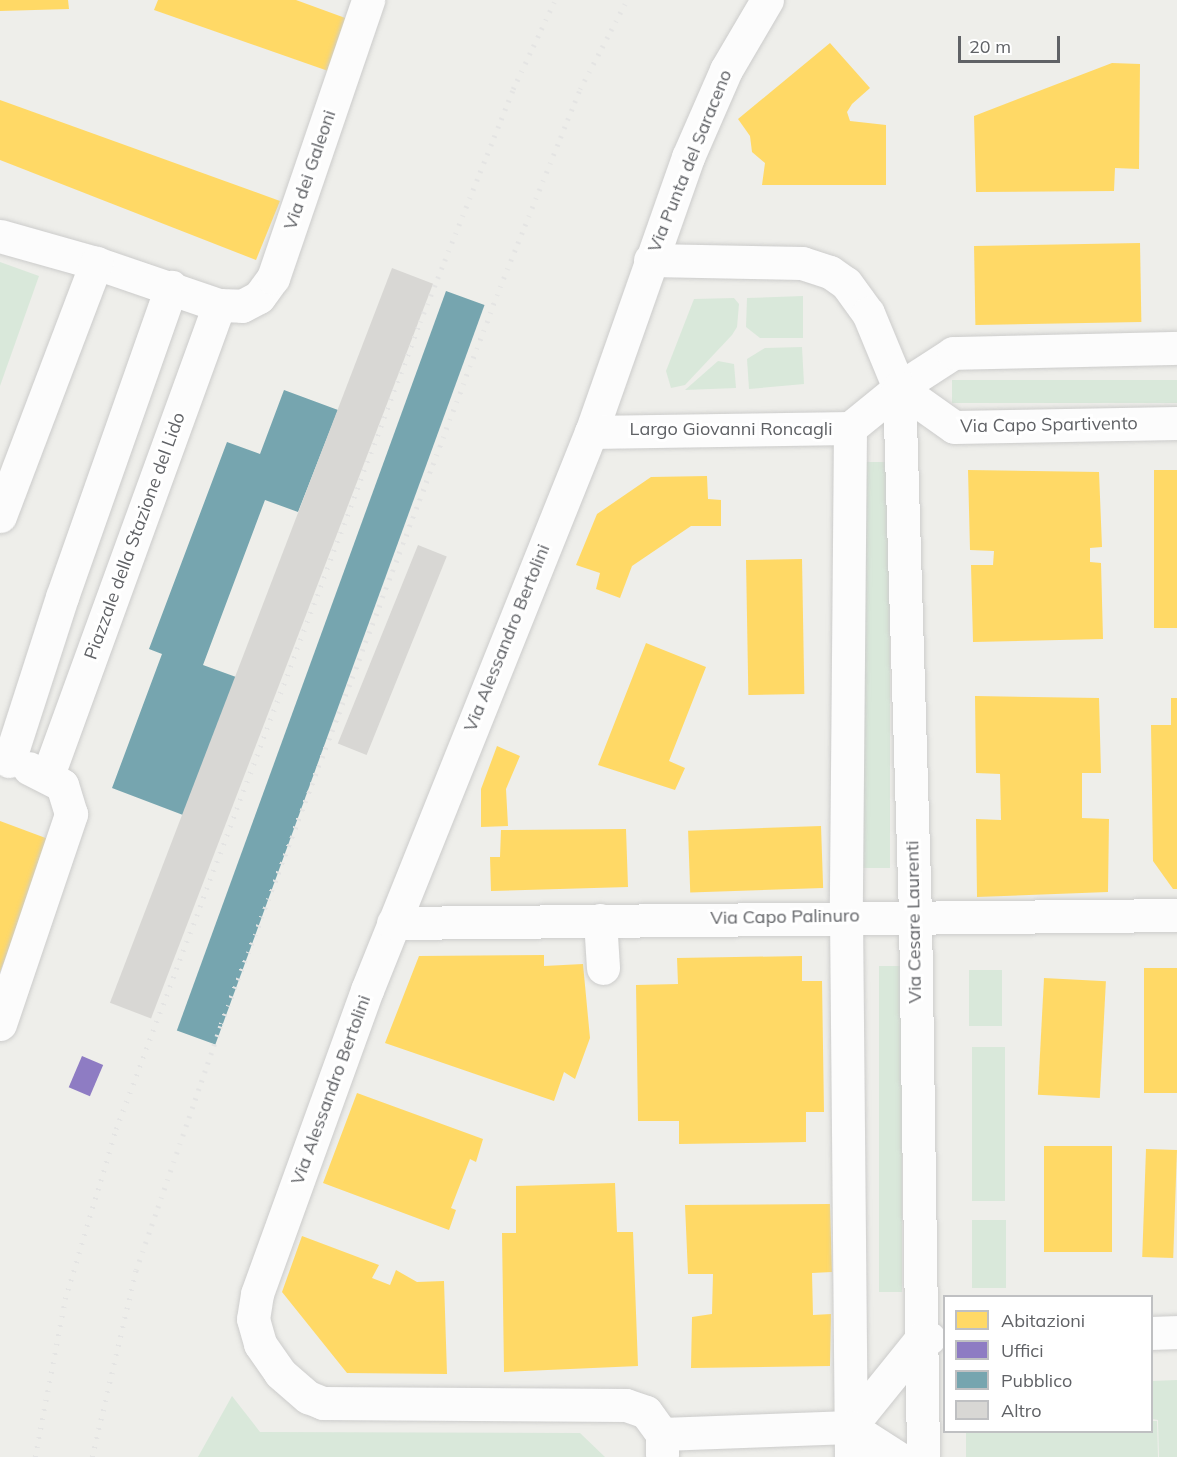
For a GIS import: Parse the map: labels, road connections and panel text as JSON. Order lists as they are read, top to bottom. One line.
{"streets":{"street":["Via Punta del Saraceno","Via dei Galeoni","Via Capo Spartivento","Largo Giovanni Roncagli","Piazzale della Stazione del Lido","Via Alessandro Bertolini","Via Capo Palinuro","Via Cesare Laurenti"]},"crossings":[["Via dei Galeoni","Piazzale della Stazione del Lido"],["Via Capo Spartivento","Largo Giovanni Roncagli"],["Via Capo Spartivento","Via Cesare Laurenti"],["Largo Giovanni Roncagli","Via Alessandro Bertolini"],["Largo Giovanni Roncagli","Via Cesare Laurenti"],["Via Alessandro Bertolini","Via Capo Palinuro"],["Via Capo Palinuro","Via Cesare Laurenti"]],"legend":["Abitazioni","Uffici","Pubblico","Altro"],"scale_bar":"20 m"}
